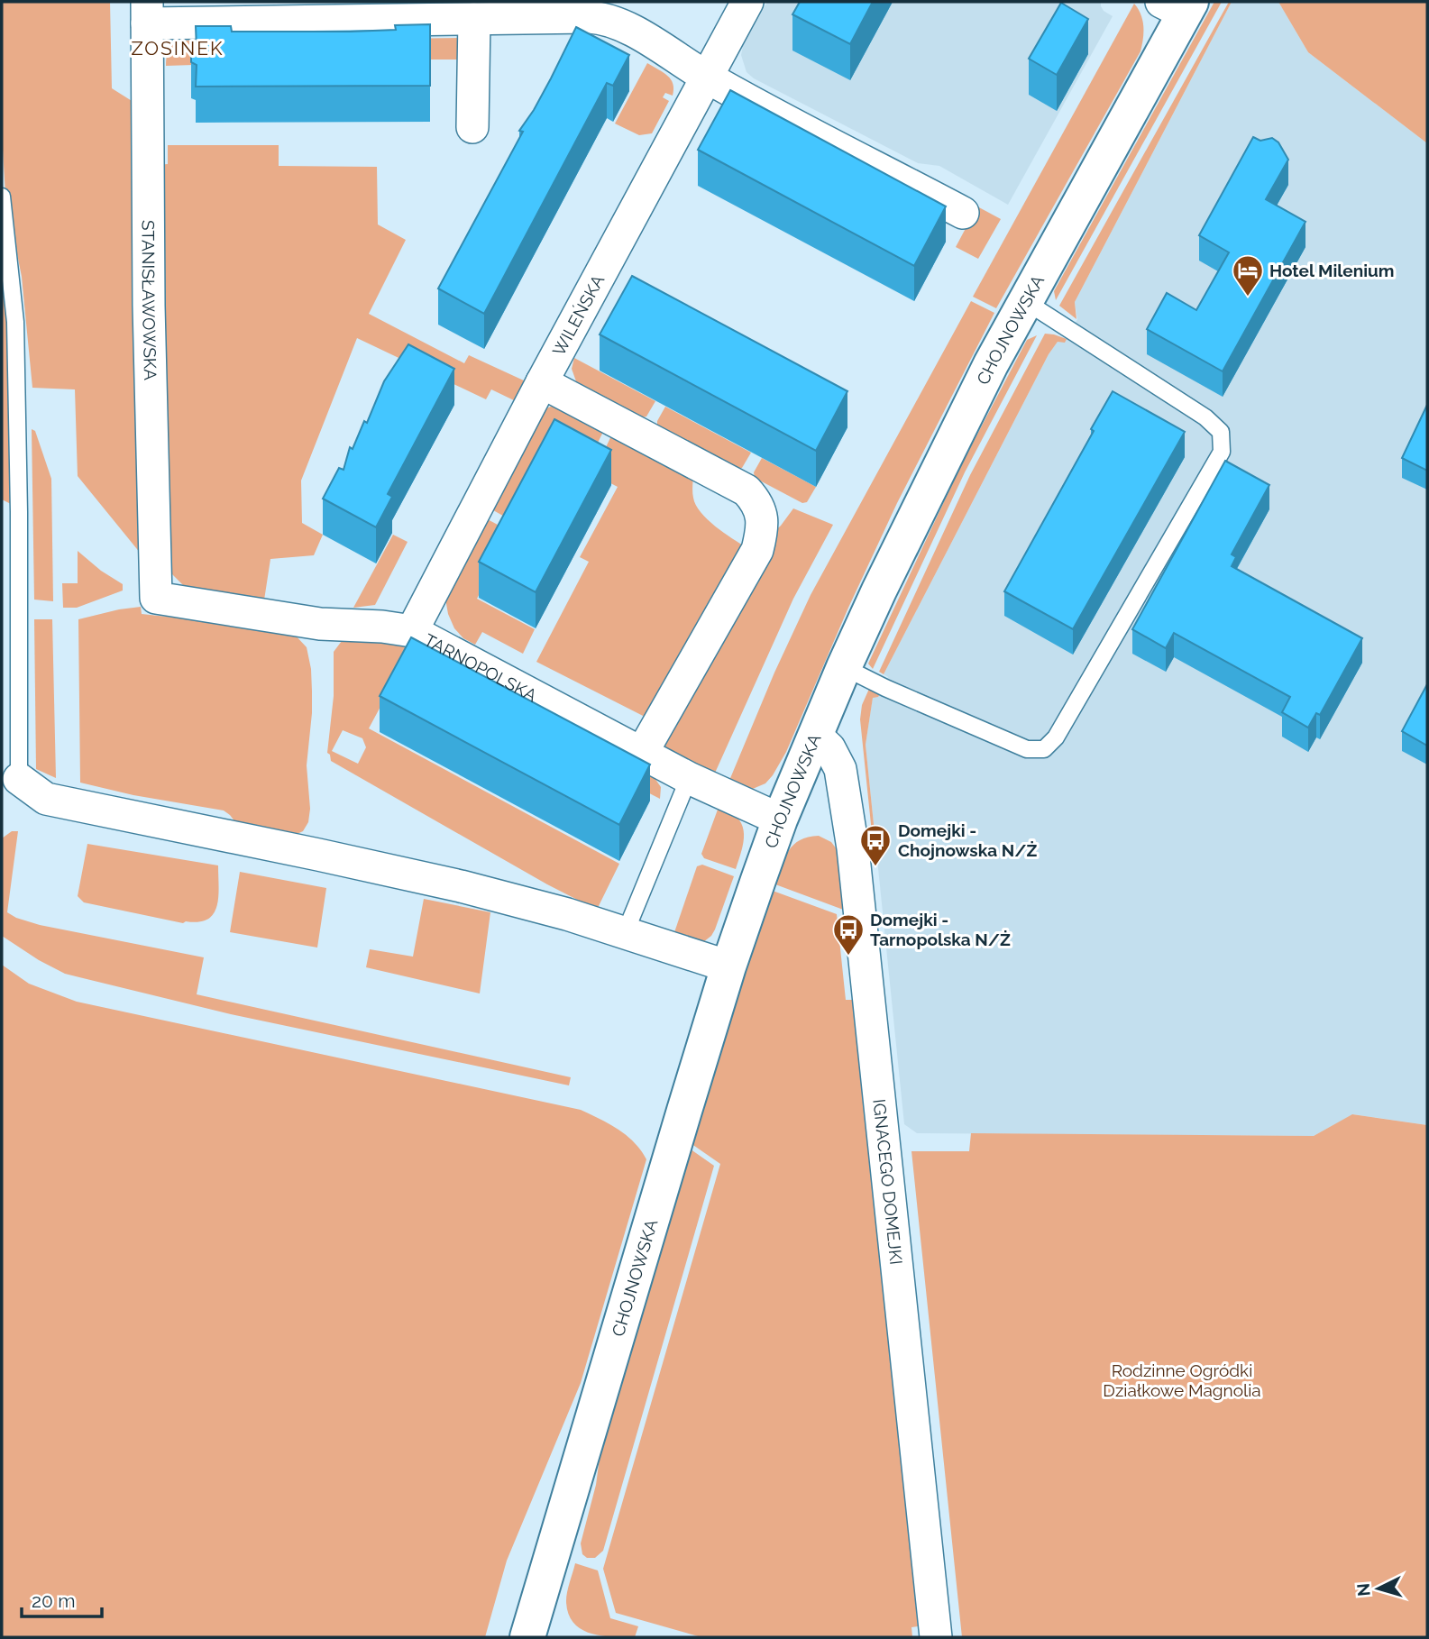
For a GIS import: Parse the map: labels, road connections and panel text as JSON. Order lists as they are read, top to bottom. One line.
{"streets":{"main road":["CHOJNOWSKA"],"street":["STANISŁAWOWSKA","WILEŃSKA","TARNOPOLSKA","IGNACEGO DOMEJKI"]},"crossings":[["STANISŁAWOWSKA","TARNOPOLSKA"],["WILEŃSKA","TARNOPOLSKA"],["CHOJNOWSKA","TARNOPOLSKA"],["CHOJNOWSKA","IGNACEGO DOMEJKI"]],"districts":["ZOSINEK"],"parks":["Rodzinne Ogródki Działkowe Magnolia"],"places":{"hotel":["Hotel Milenium"],"bus stop":["Domejki - Chojnowska N/Ż","Domejki - Tarnopolska N/Ż"]},"scale_bar":"20 m","north":"left"}
